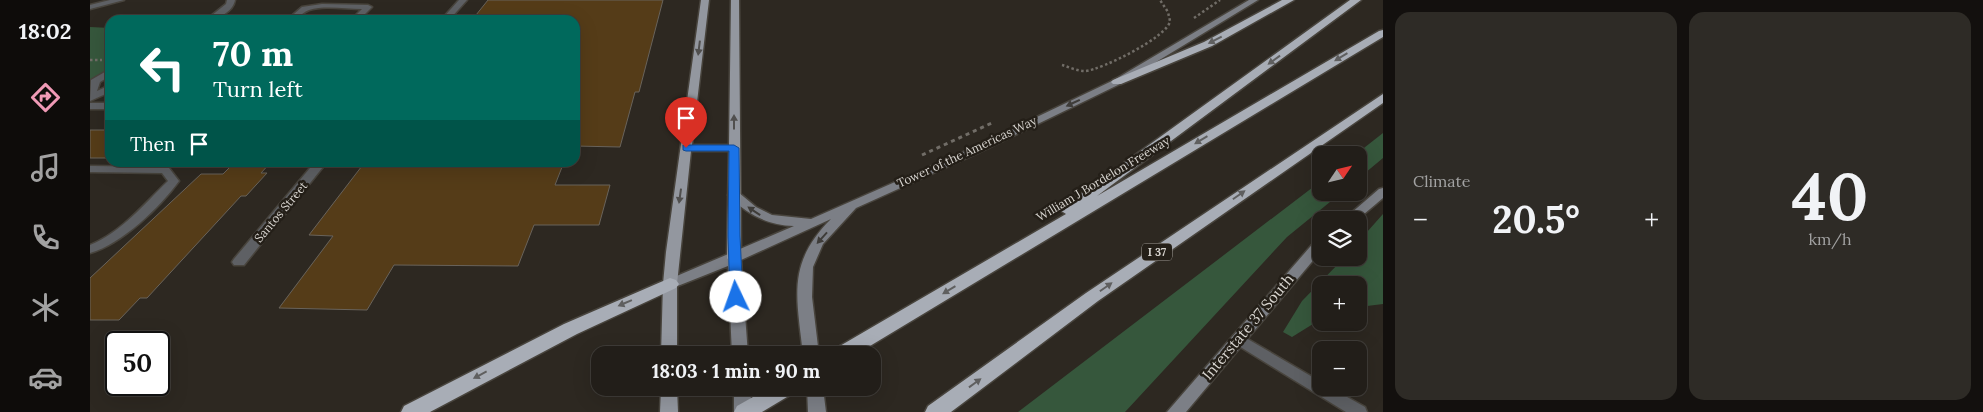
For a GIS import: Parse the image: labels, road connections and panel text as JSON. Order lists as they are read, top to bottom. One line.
{"streets":{"highway":["William J Bordelon Freeway","I 37"],"main road":["Tower of the Americas Way","Interstate 37 South"],"street":["Santos Street"]},"one_way":["Tower of the Americas Way"],"north":"top right","page":{"tabs":"18:02","tile":["Climate",["40","km/h"]],"turn":["70 m","Turn left"],"then":"Then","map_buttons":["+","−"],"heat":["−","20.5°","+"],"limit":"50","trip":"18:03 · 1 min · 90 m"}}
